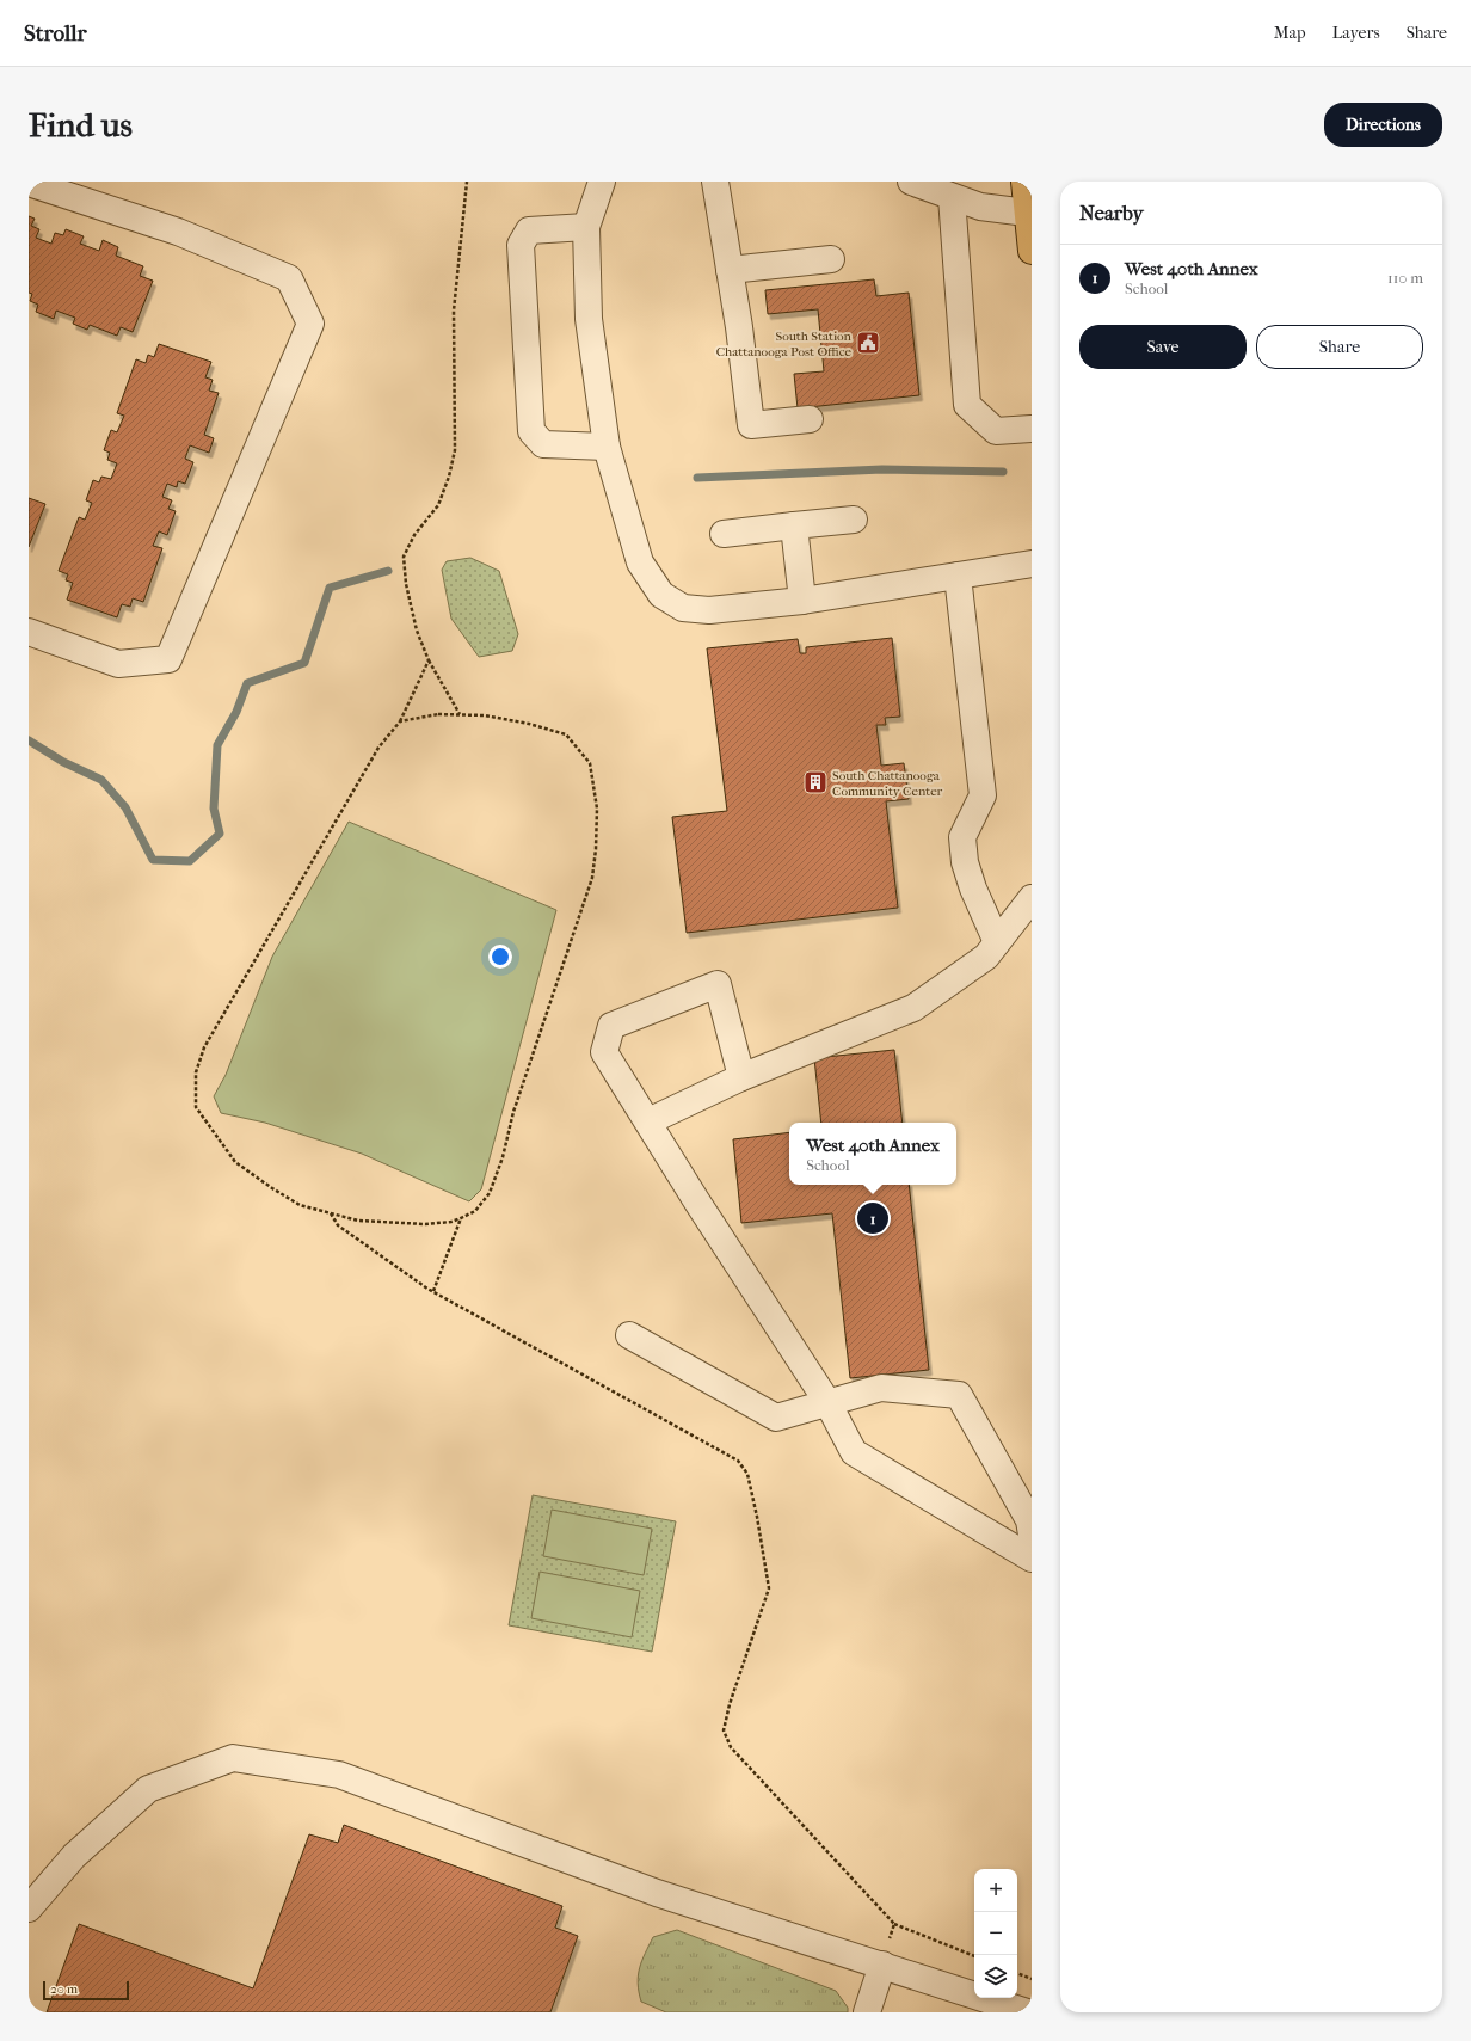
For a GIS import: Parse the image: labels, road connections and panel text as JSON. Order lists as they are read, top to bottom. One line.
{"places":{"public building":["South Station Chattanooga Post Office"],"building":["South Chattanooga Community Center"]},"scale_bar":"20 m","page":{"header":"Strollr","nav":["Map","Layers","Share"],"buttons":["Directions",["Save","Share"]],"title":"Find us","heading":"Nearby","list":[{"mark":"1","name":"West 40th Annex","note":"School","value":"110 m"}],"popup":["West 40th Annex","School"],"pins":"1","map_buttons":["+","−"],"scale":"20 m"}}
